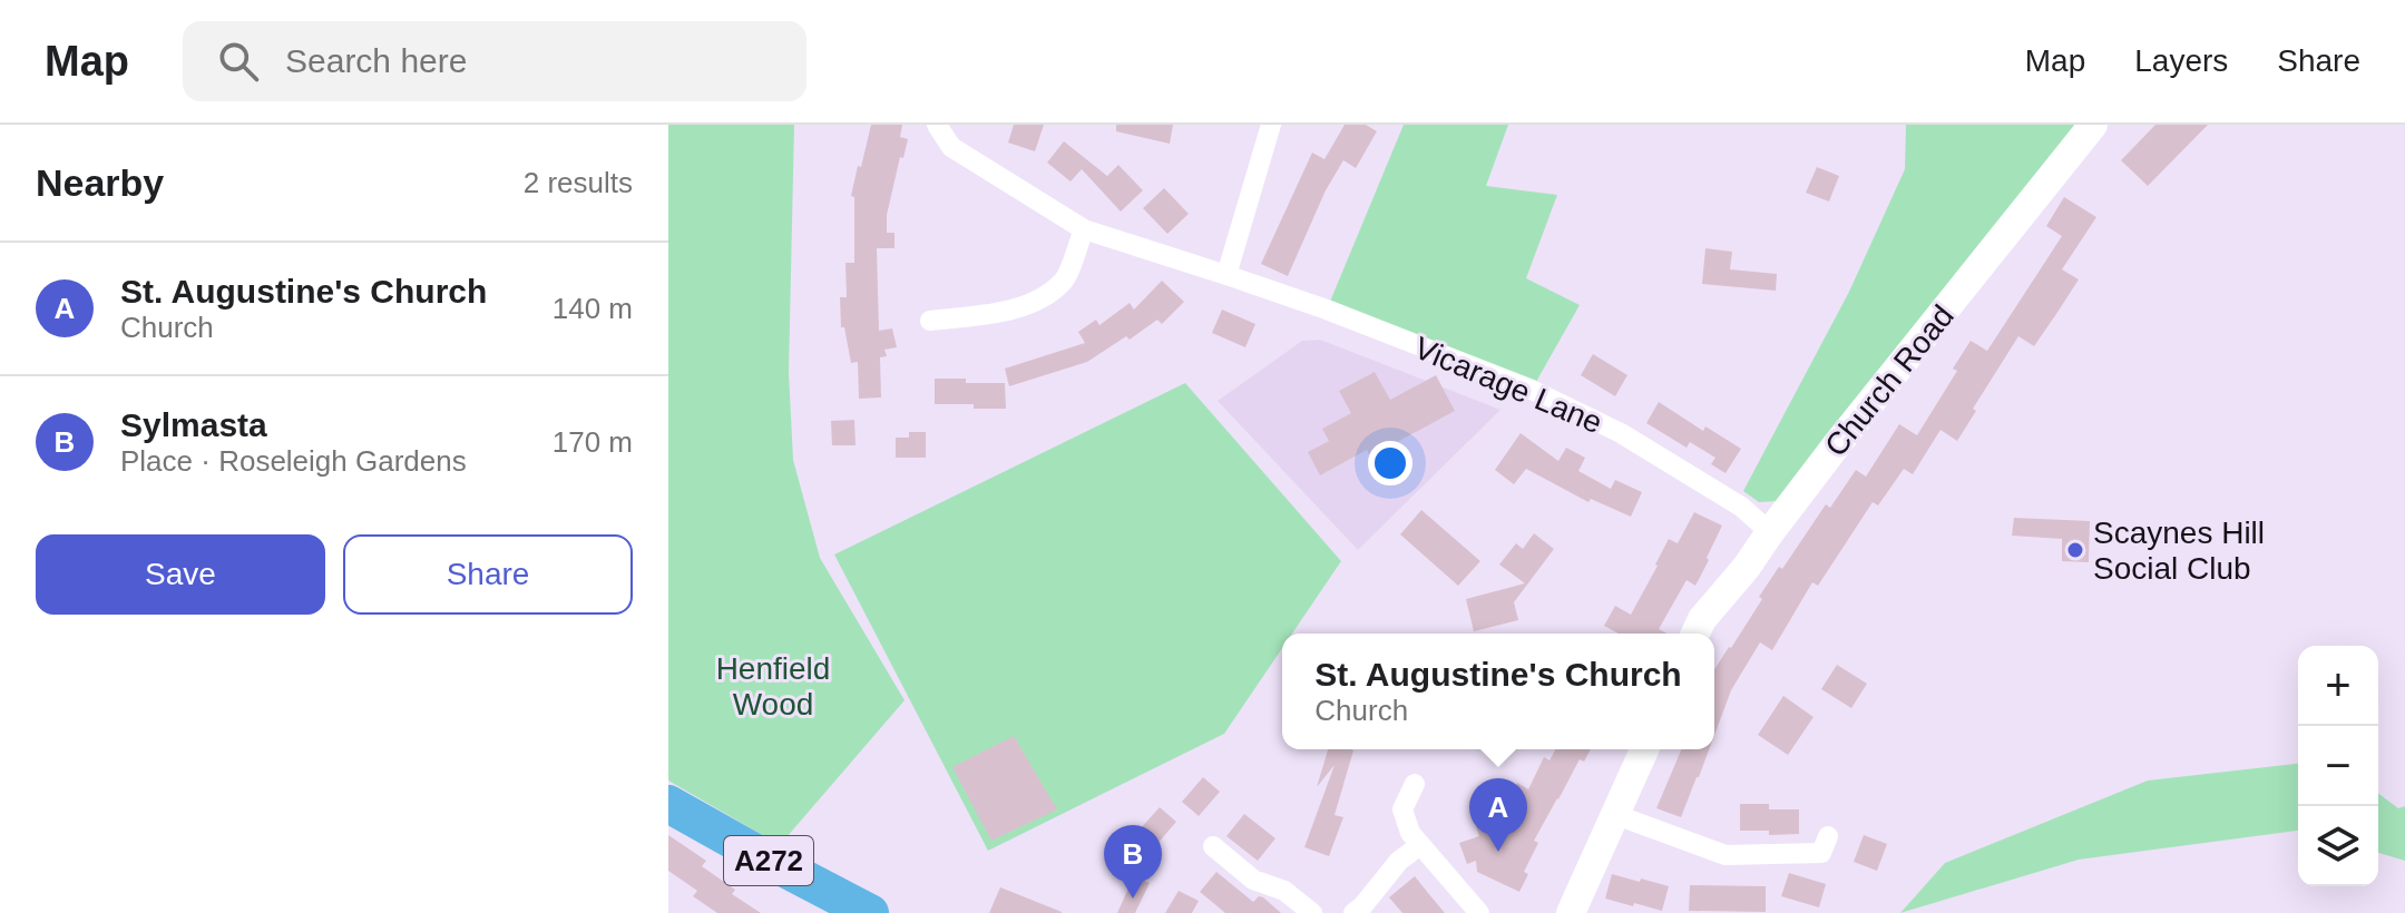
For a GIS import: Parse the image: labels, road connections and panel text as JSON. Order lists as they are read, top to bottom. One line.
{"streets":{"highway":["A272"],"street":["Church Road","Vicarage Lane"]},"crossings":[["Church Road","Vicarage Lane"]],"parks":["Henfield Wood"],"places":["Scaynes Hill Social Club"],"page":{"header":"Map","search":"Search here","nav":["Map","Layers","Share"],"heading":["Nearby","2 results"],"list":[{"mark":"A","name":"St. Augustine's Church","note":"Church","value":"140 m"},{"mark":"B","name":"Sylmasta","note":"Place · Roseleigh Gardens","value":"170 m"}],"buttons":["Save","Share"],"popup":["St. Augustine's Church","Church"],"map_buttons":["+","−"],"pins":["A","B"]}}
